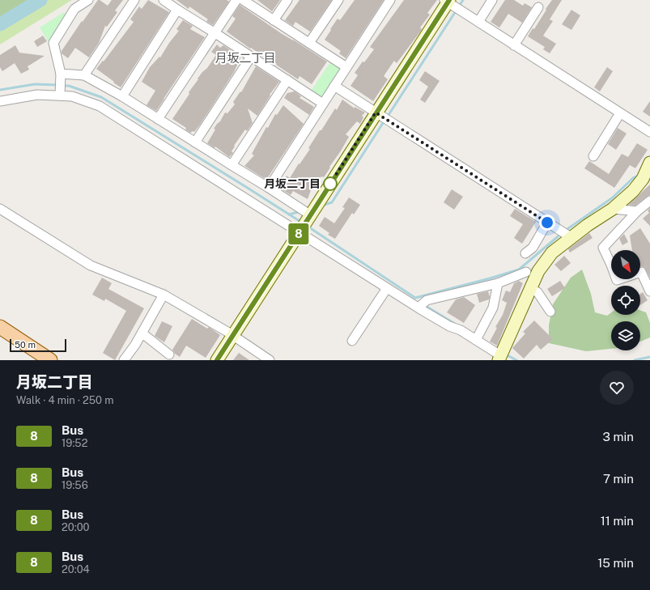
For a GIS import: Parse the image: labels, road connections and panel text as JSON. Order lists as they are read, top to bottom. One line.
{"districts":["月坂二丁目"],"places":["月坂二丁目"],"lines":["bus line 8"],"scale_bar":"50 m","north":"bottom right","page":{"on_map":"8","scale":"50 m","heading":["月坂二丁目","Walk · 4 min · 250 m"],"list":[{"mark":"8","name":"Bus","note":"19:52","value":"3 min"},{"mark":"8","name":"Bus","note":"19:56","value":"7 min"},{"mark":"8","name":"Bus","note":"20:00","value":"11 min"},{"mark":"8","name":"Bus","note":"20:04","value":"15 min"}]}}
